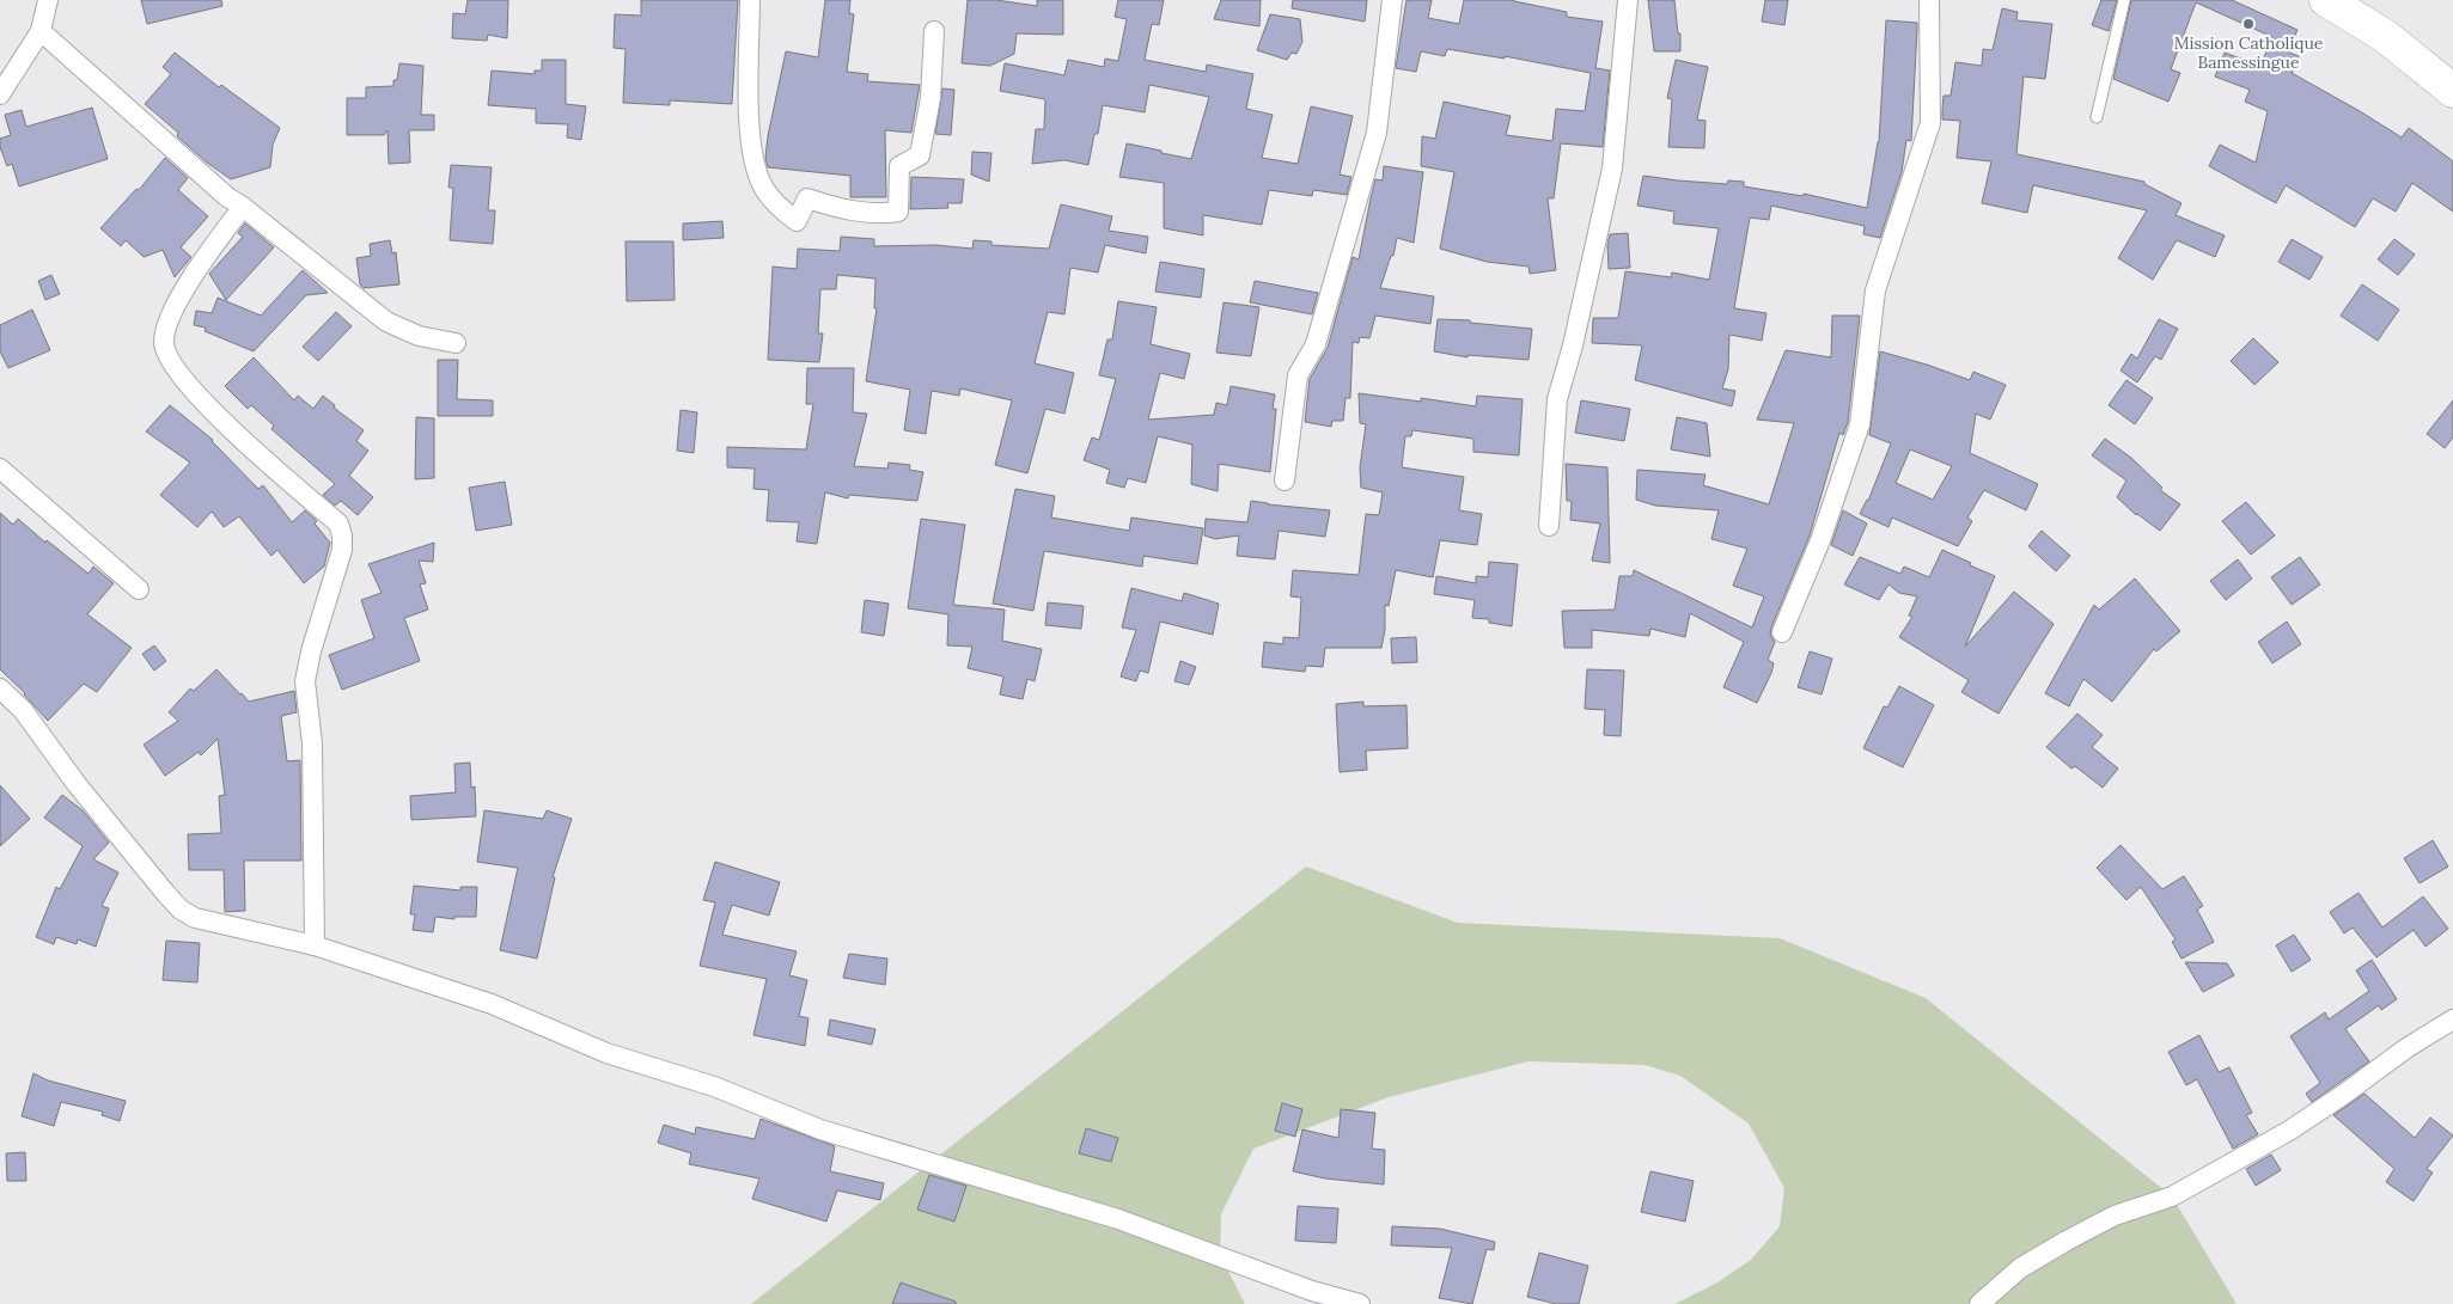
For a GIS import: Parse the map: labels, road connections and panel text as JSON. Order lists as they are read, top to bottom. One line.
{"places":["Mission Catholique Bamessingue"]}
